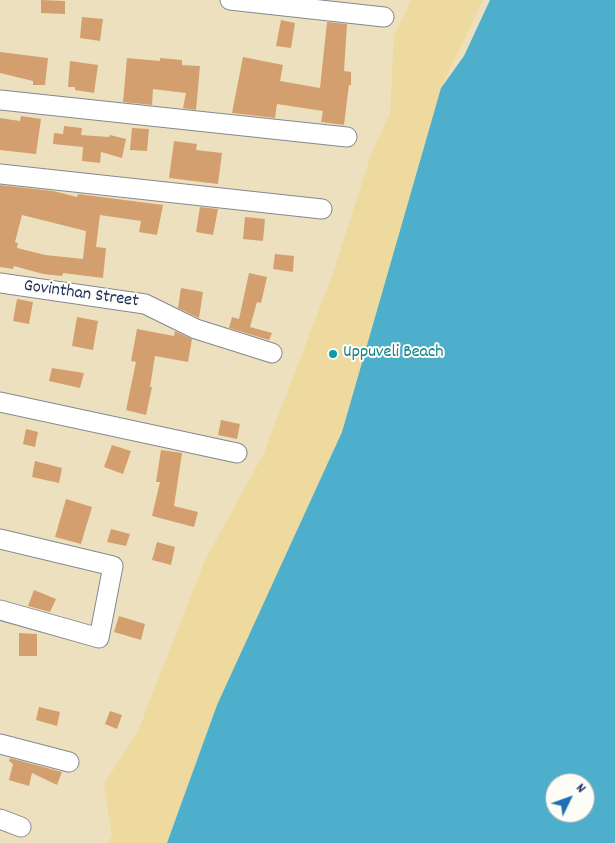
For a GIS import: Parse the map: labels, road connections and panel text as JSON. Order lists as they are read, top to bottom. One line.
{"streets":{"street":["Govinthan Street"]},"places":["Uppuveli Beach"],"north":"top right"}
